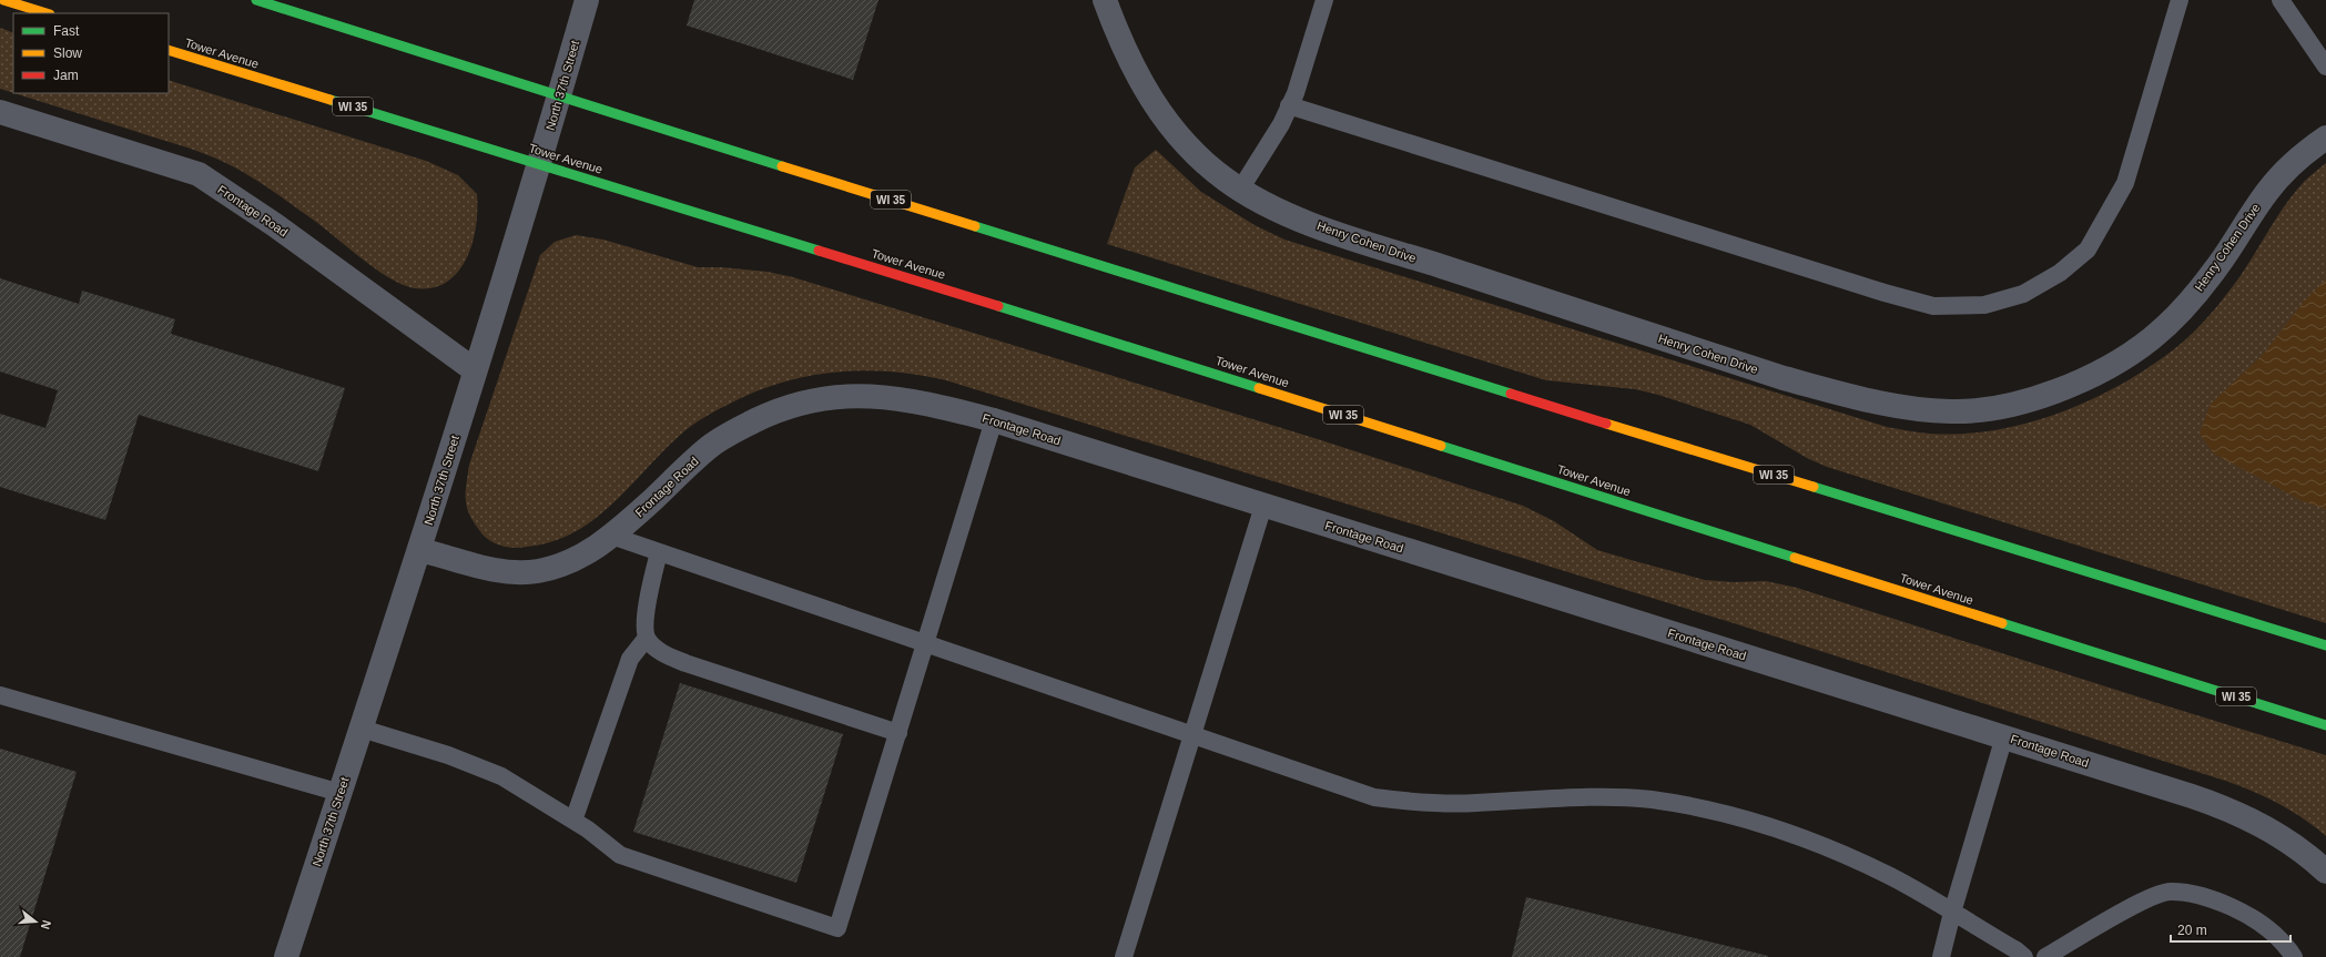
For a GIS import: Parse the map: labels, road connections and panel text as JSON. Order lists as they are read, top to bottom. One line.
{"streets":{"main road":["Tower Avenue","WI 35"],"street":["North 37th Street","Frontage Road","Henry Cohen Drive"]},"crossings":[["Tower Avenue","North 37th Street"],["North 37th Street","WI 35"],["North 37th Street","Frontage Road"]],"legend":["Fast","Slow","Jam"],"scale_bar":"20 m","north":"right"}
